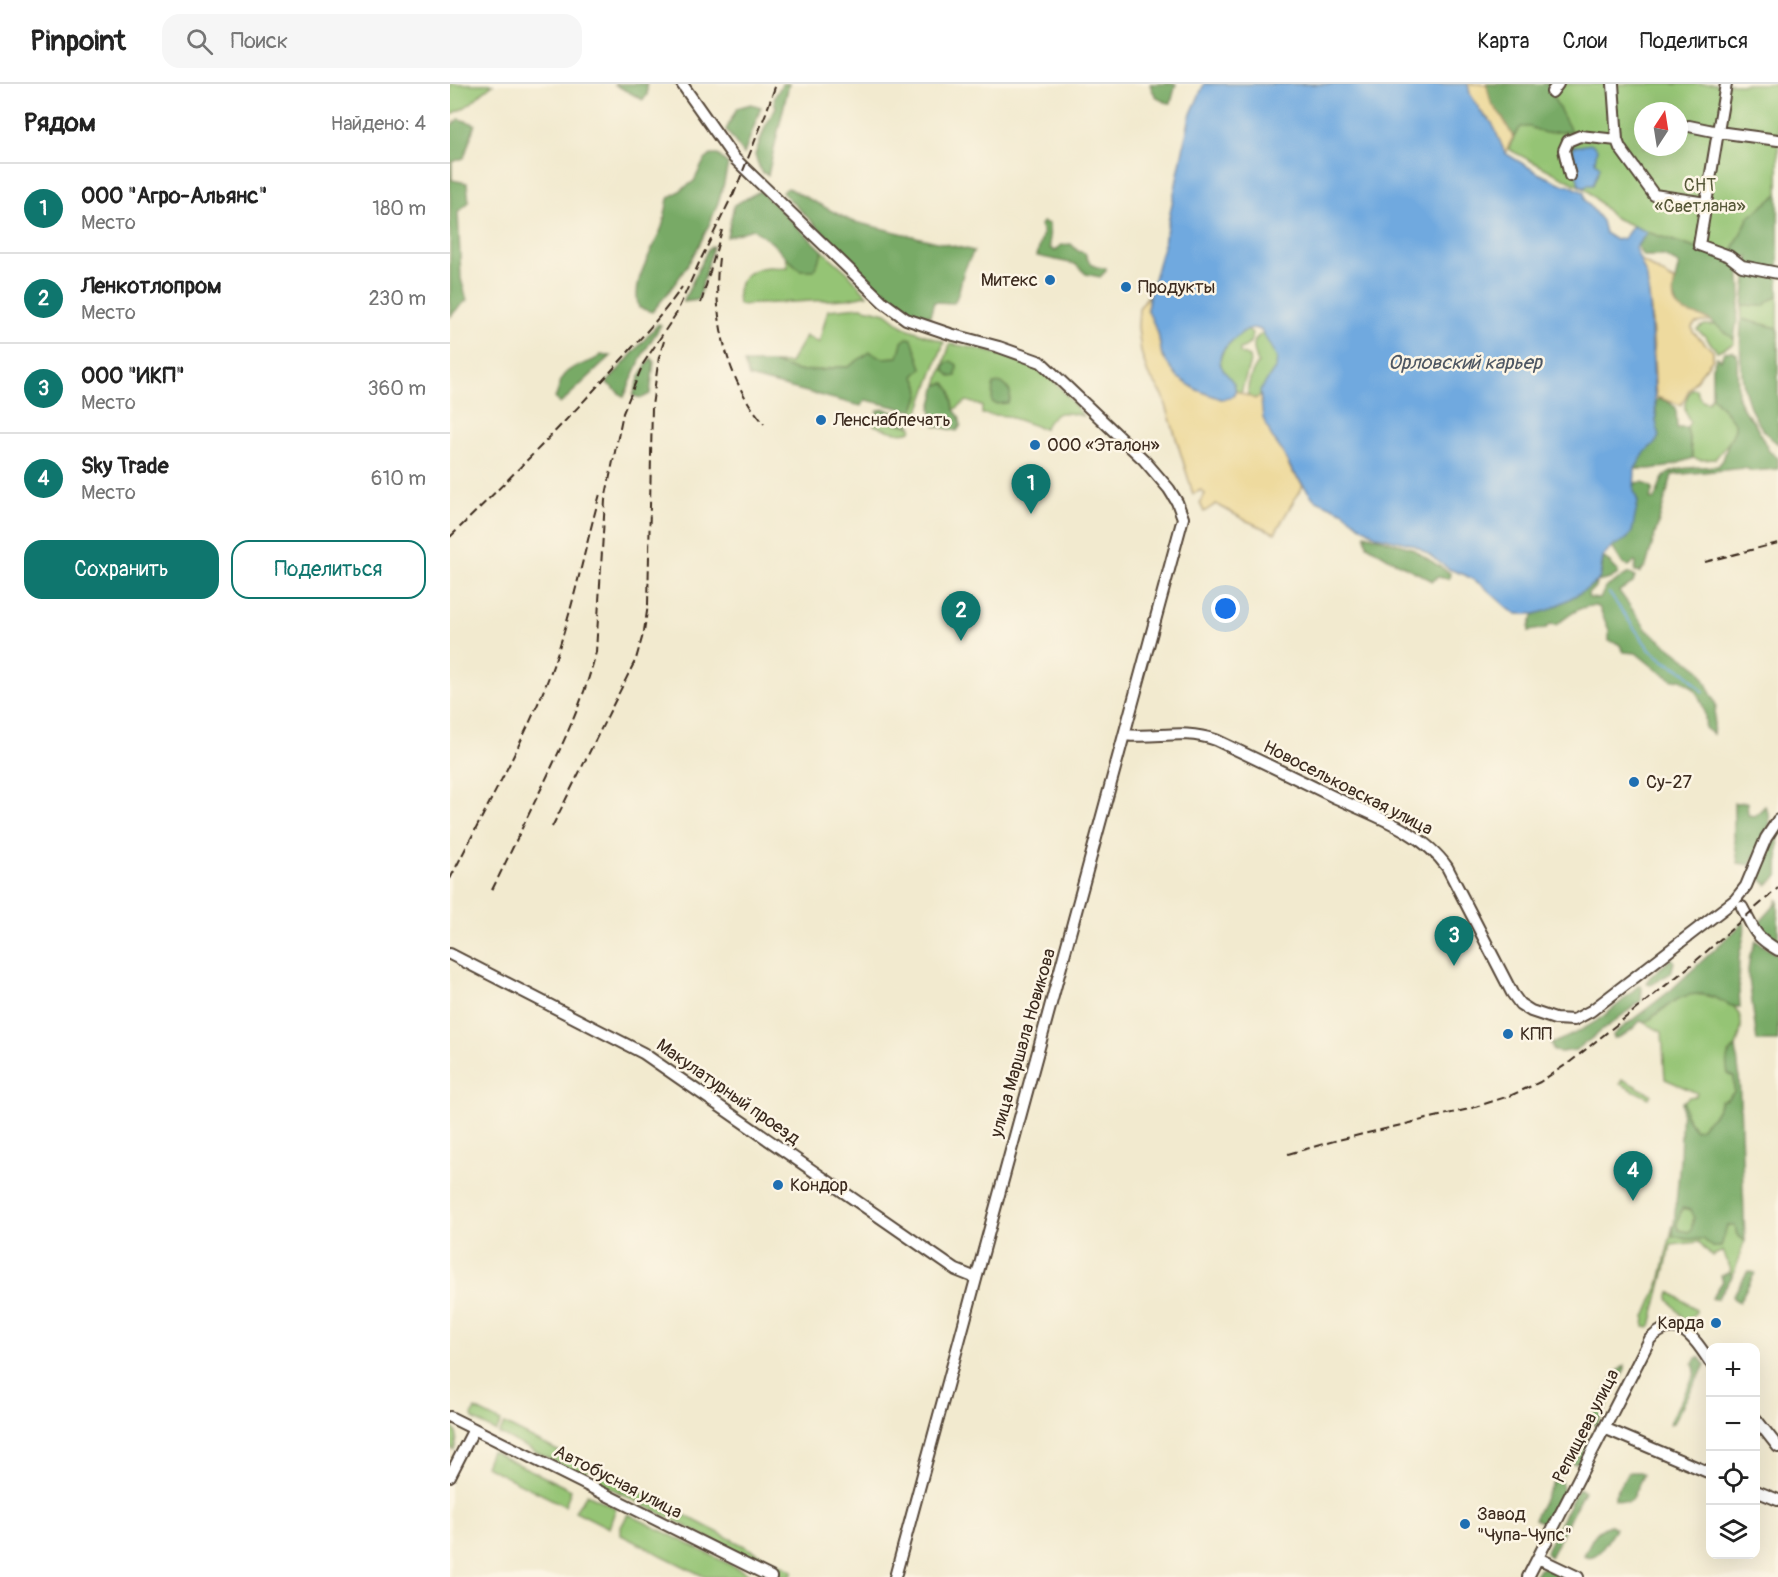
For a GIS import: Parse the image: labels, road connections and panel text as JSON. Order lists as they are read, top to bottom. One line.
{"streets":{"street":["Новосельковская улица","улица Маршала Новикова","Макулатурный проезд","Репищева улица","Автобусная улица"]},"crossings":[["Новосельковская улица","улица Маршала Новикова"],["улица Маршала Новикова","Макулатурный проезд"]],"water":["Орловский карьер"],"parks":["СНТ «Светлана»"],"places":["Митекс","Продукты","Ленснабпечать","ООО «Эталон»","Су-27","КПП","Кондор","Карда","Завод \"Чупа-Чупс\""],"north":"top","page":{"header":"Pinpoint","search":"Поиск","nav":["Карта","Слои","Поделиться"],"heading":["Рядом","Найдено: 4"],"list":[{"mark":"1","name":"ООО \"Агро-Альянс\"","note":"Место","value":"180 m"},{"mark":"2","name":"Ленкотлопром","note":"Место","value":"230 m"},{"mark":"3","name":"ООО \"ИКП\"","note":"Место","value":"360 m"},{"mark":"4","name":"Sky Trade","note":"Место","value":"610 m"}],"pins":["1","2","3","4"],"buttons":["Сохранить","Поделиться"],"map_buttons":["+","−"]}}
